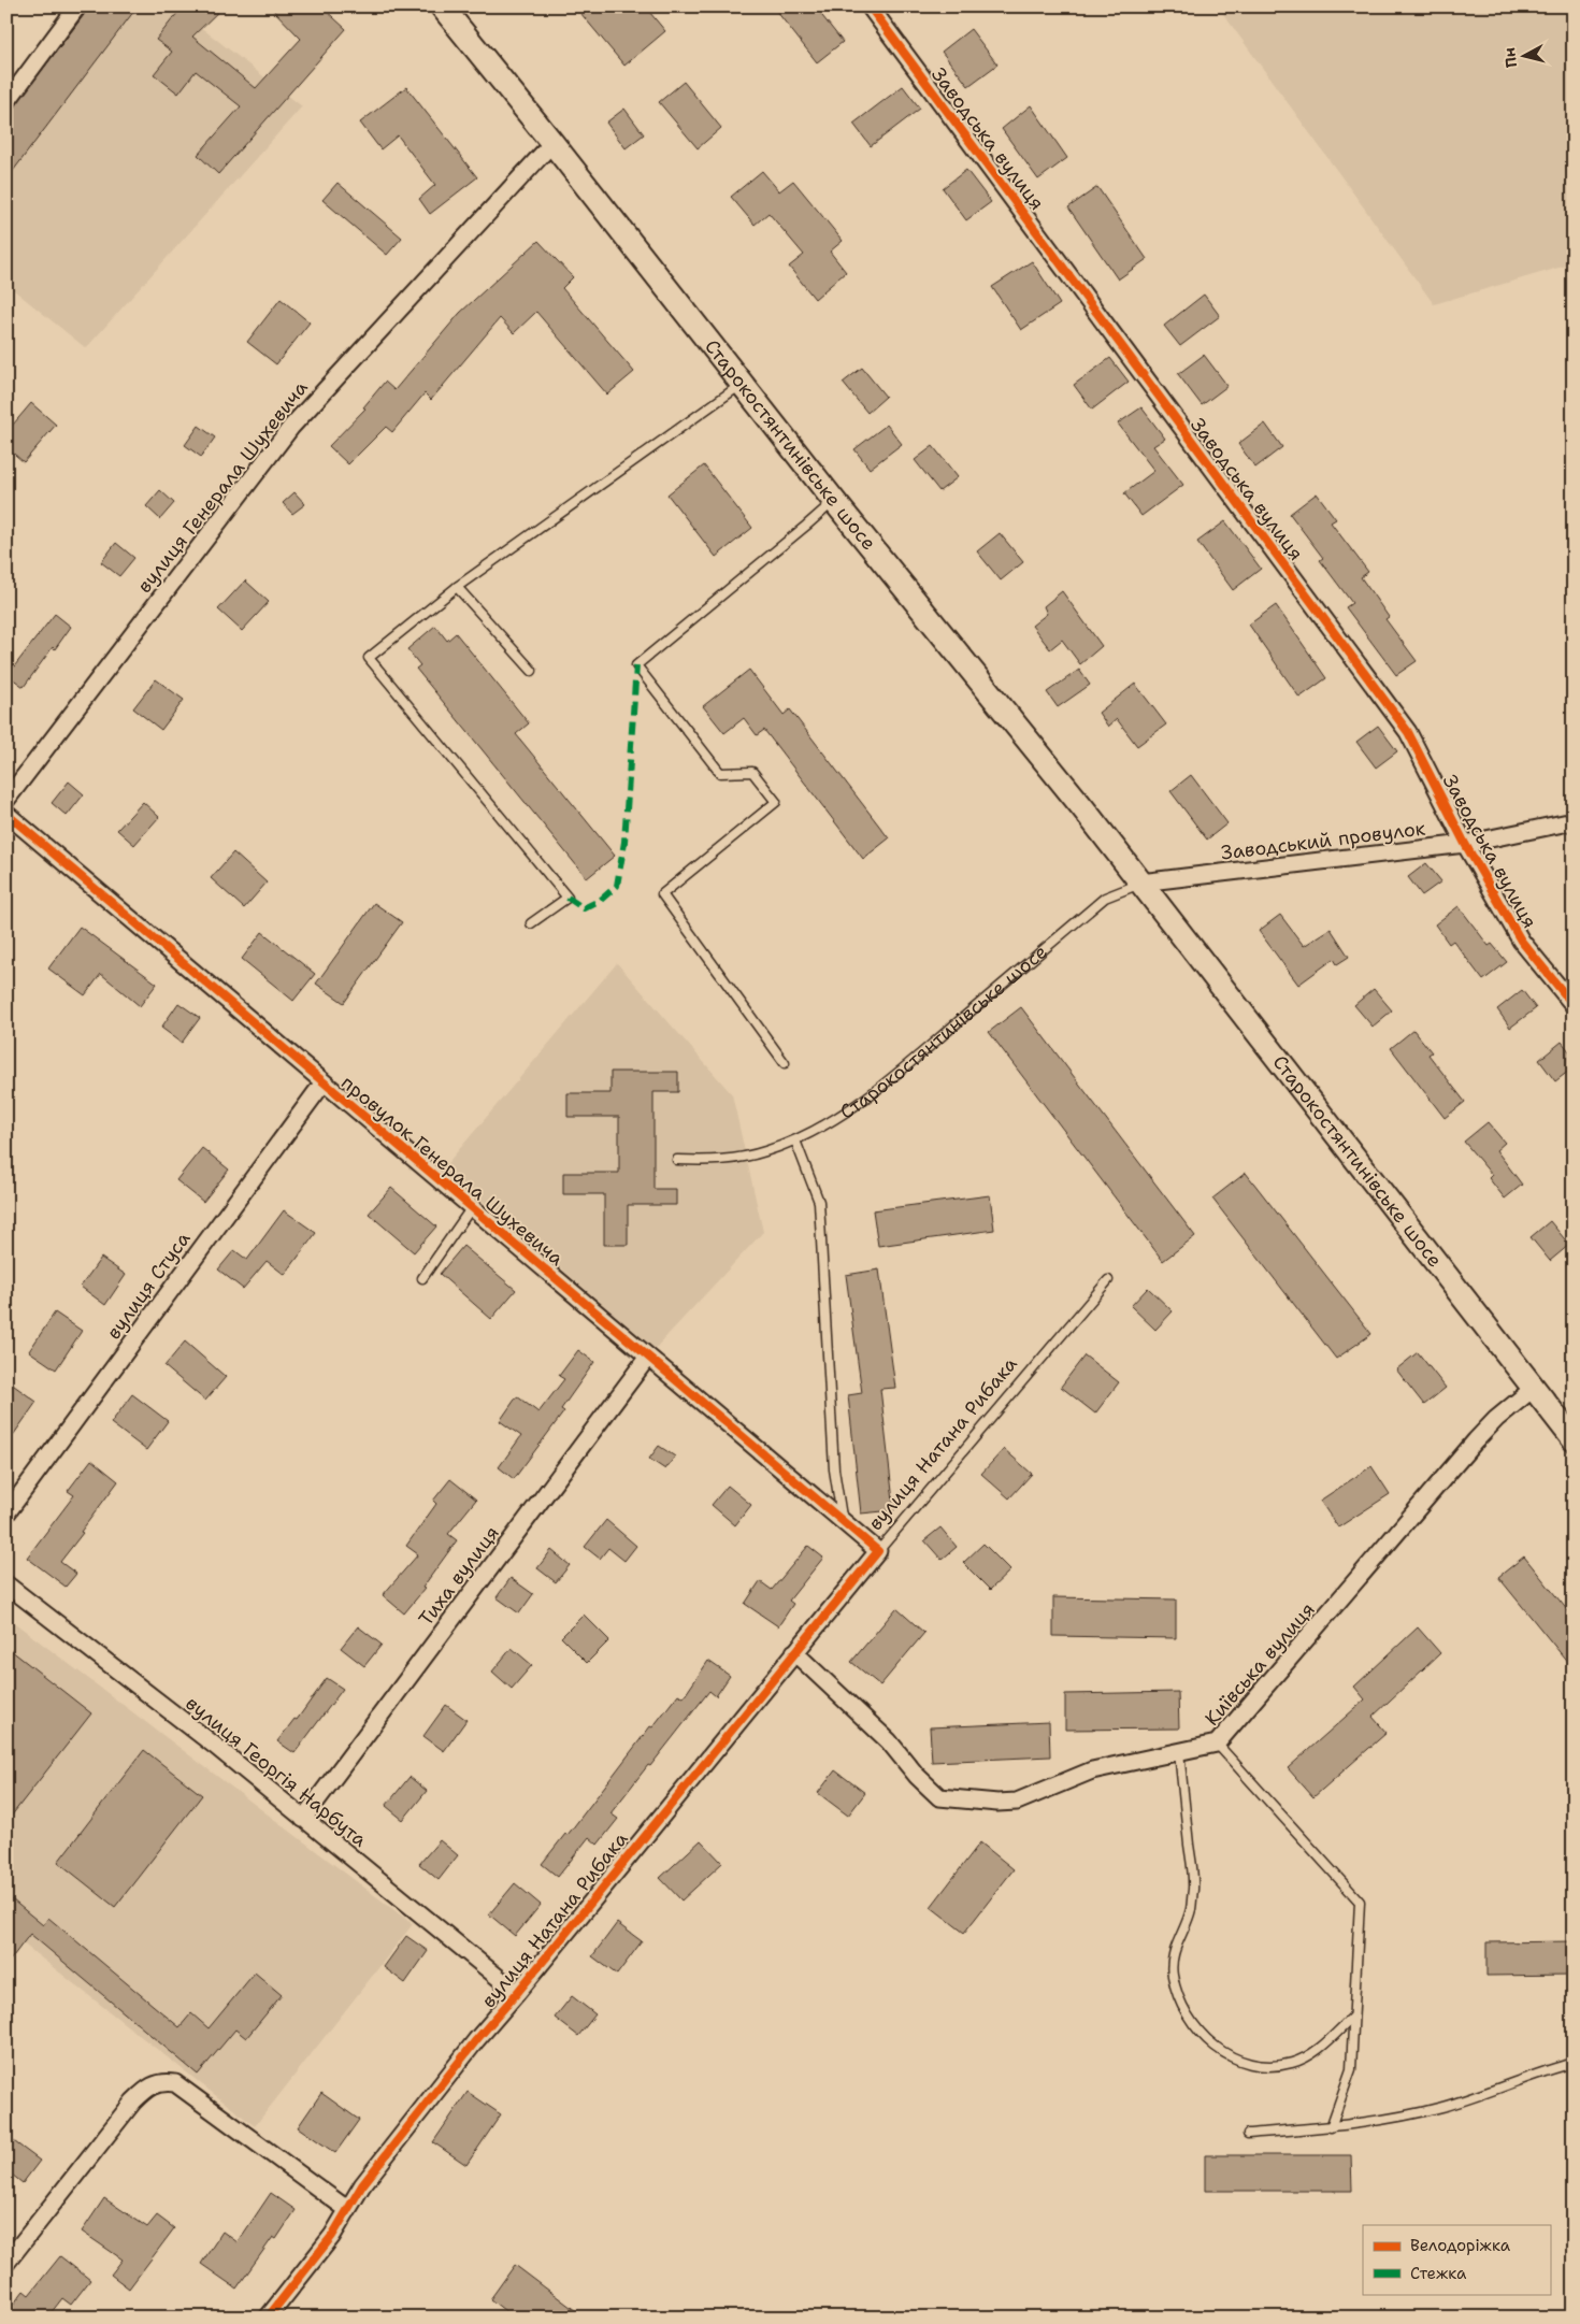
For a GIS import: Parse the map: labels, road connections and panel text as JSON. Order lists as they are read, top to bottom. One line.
{"streets":{"main road":["Старокостянтинівське шосе"],"street":["Заводська вулиця","вулиця Генерала Шухевича","Заводський провулок","провулок Генерала Шухевича","вулиця Стуса","вулиця Натана Рибака","Тиха вулиця","Київська вулиця","вулиця Георгія Нарбута"]},"crossings":[["Заводська вулиця","Заводський провулок"],["Старокостянтинівське шосе","вулиця Генерала Шухевича"],["Старокостянтинівське шосе","Заводський провулок"],["Старокостянтинівське шосе","Київська вулиця"],["провулок Генерала Шухевича","вулиця Стуса"],["провулок Генерала Шухевича","вулиця Натана Рибака"],["провулок Генерала Шухевича","Тиха вулиця"],["вулиця Натана Рибака","Київська вулиця"],["вулиця Натана Рибака","вулиця Георгія Нарбута"],["Тиха вулиця","вулиця Георгія Нарбута"]],"legend":["Велодоріжка","Стежка"],"north":"left"}
